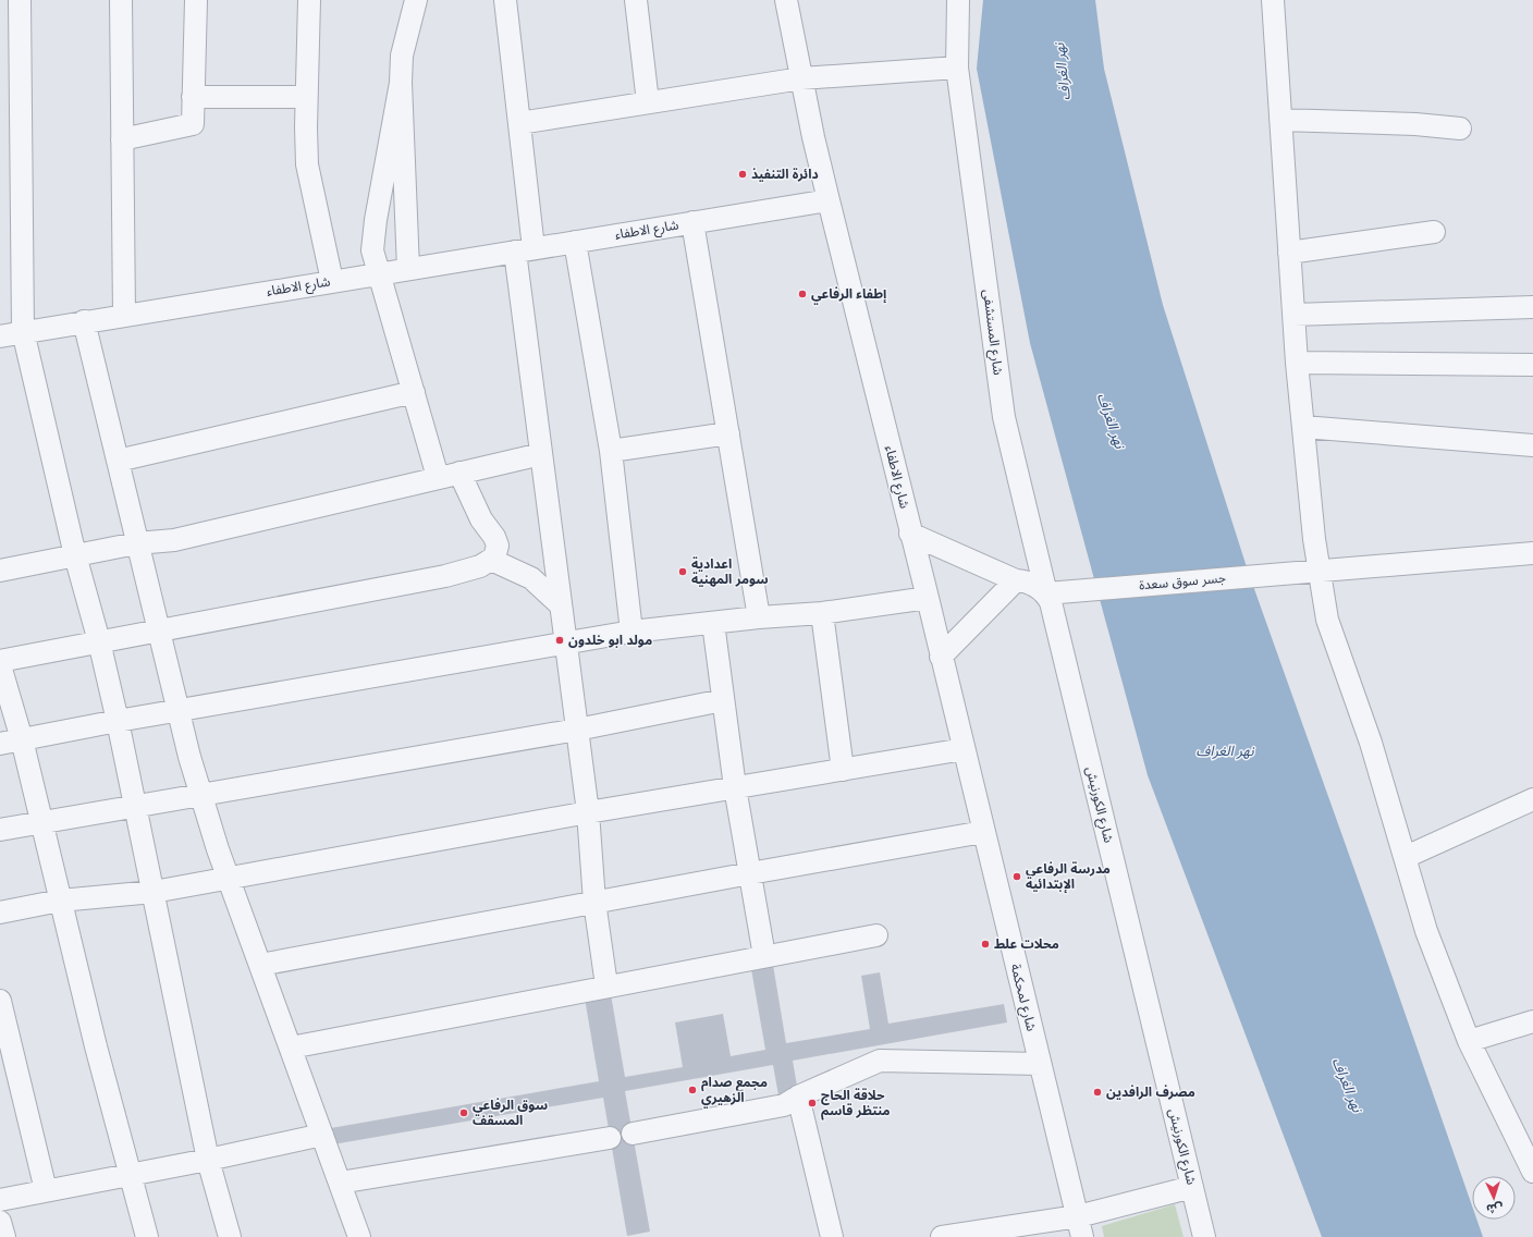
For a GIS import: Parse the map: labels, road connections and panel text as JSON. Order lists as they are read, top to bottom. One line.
{"streets":{"street":["شارع الاطفاء","شارع المستشفى","جسر سوق سعدة","شارع الكورنيش","شارع لمحكمة"]},"crossings":[["شارع الاطفاء","شارع لمحكمة"],["شارع المستشفى","جسر سوق سعدة"],["شارع المستشفى","شارع الكورنيش"],["جسر سوق سعدة","شارع الكورنيش"]],"water":["نهر الغراف"],"places":["دائرة التنفيذ","إطفاء الرفاعي","اعدادية سومر المهنية","مولد ابو خلدون","مدرسة الرفاعي الإبتدائية","محلات علط","مجمع صدام الزهيري","مصرف الرافدين","حلاقة الحاج منتظر قاسم","سوق الرفاعي المسقف"],"north":"bottom"}
